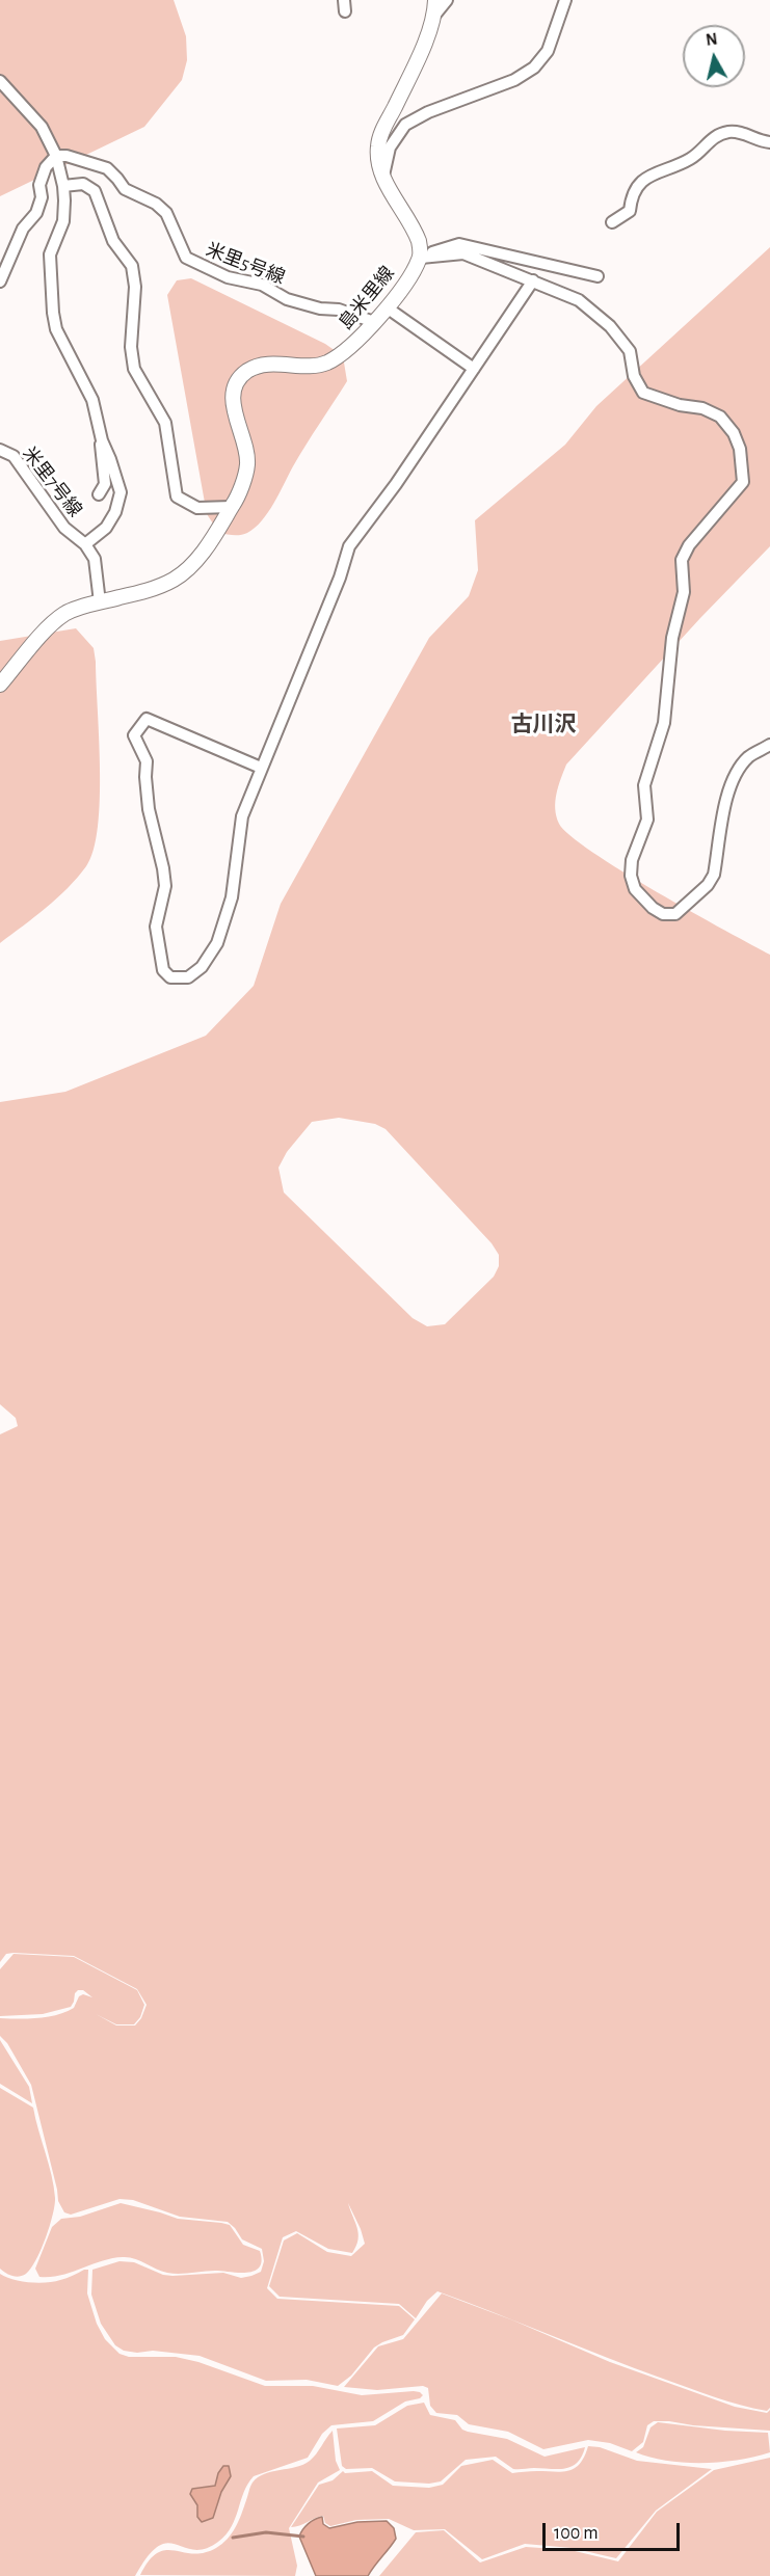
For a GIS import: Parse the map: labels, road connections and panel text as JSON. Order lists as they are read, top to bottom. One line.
{"streets":{"street":["米里5号線","島米里線","米里7号線"]},"crossings":[["米里5号線","島米里線"],["島米里線","米里7号線"]],"districts":["古川沢"],"scale_bar":"100 m","north":"top"}
